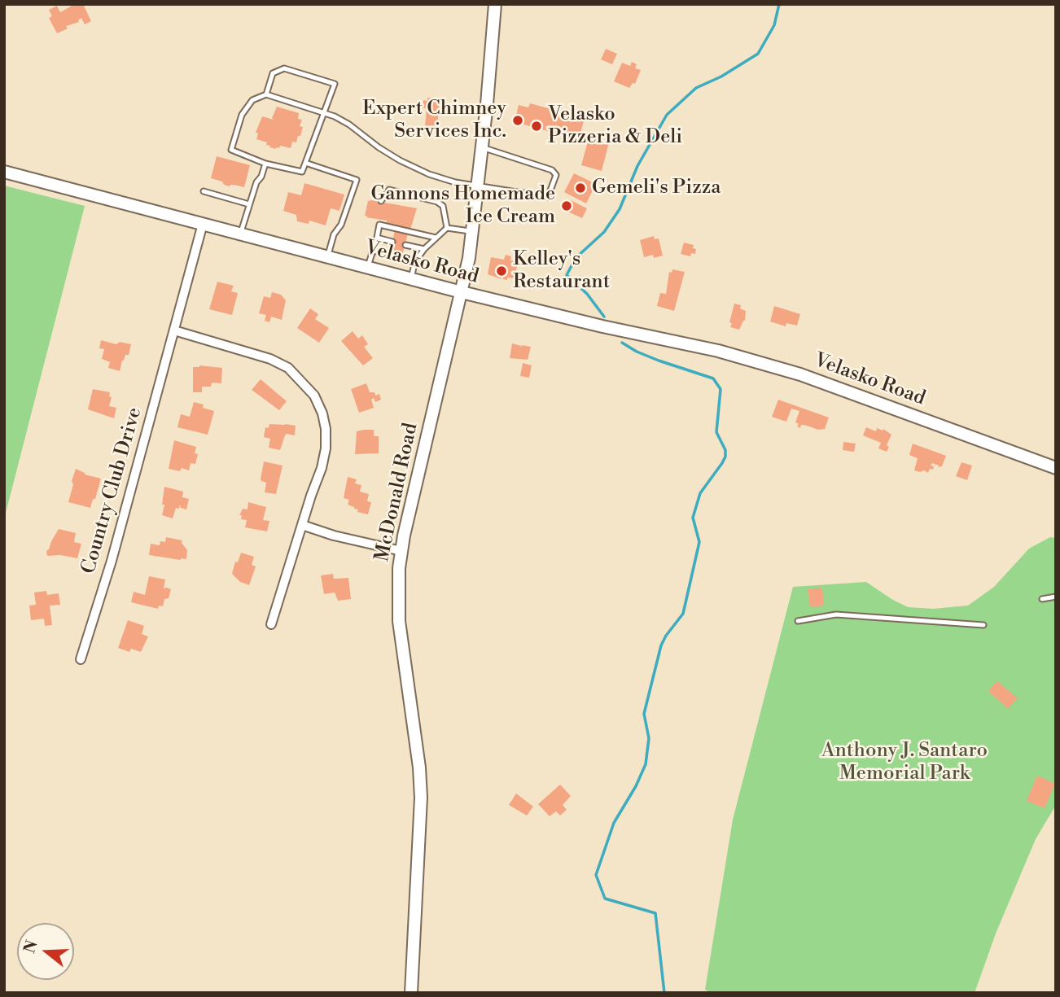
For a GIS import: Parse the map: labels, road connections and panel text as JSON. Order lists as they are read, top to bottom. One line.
{"streets":{"street":["Velasko Road","Country Club Drive","McDonald Road"]},"crossings":[["Velasko Road","Country Club Drive"],["Velasko Road","McDonald Road"]],"parks":["Anthony J. Santaro Memorial Park"],"places":["Expert Chimney Services Inc.","Velasko Pizzeria & Deli","Gemeli's Pizza","Gannons Homemade Ice Cream","Kelley's Restaurant"],"north":"left"}
